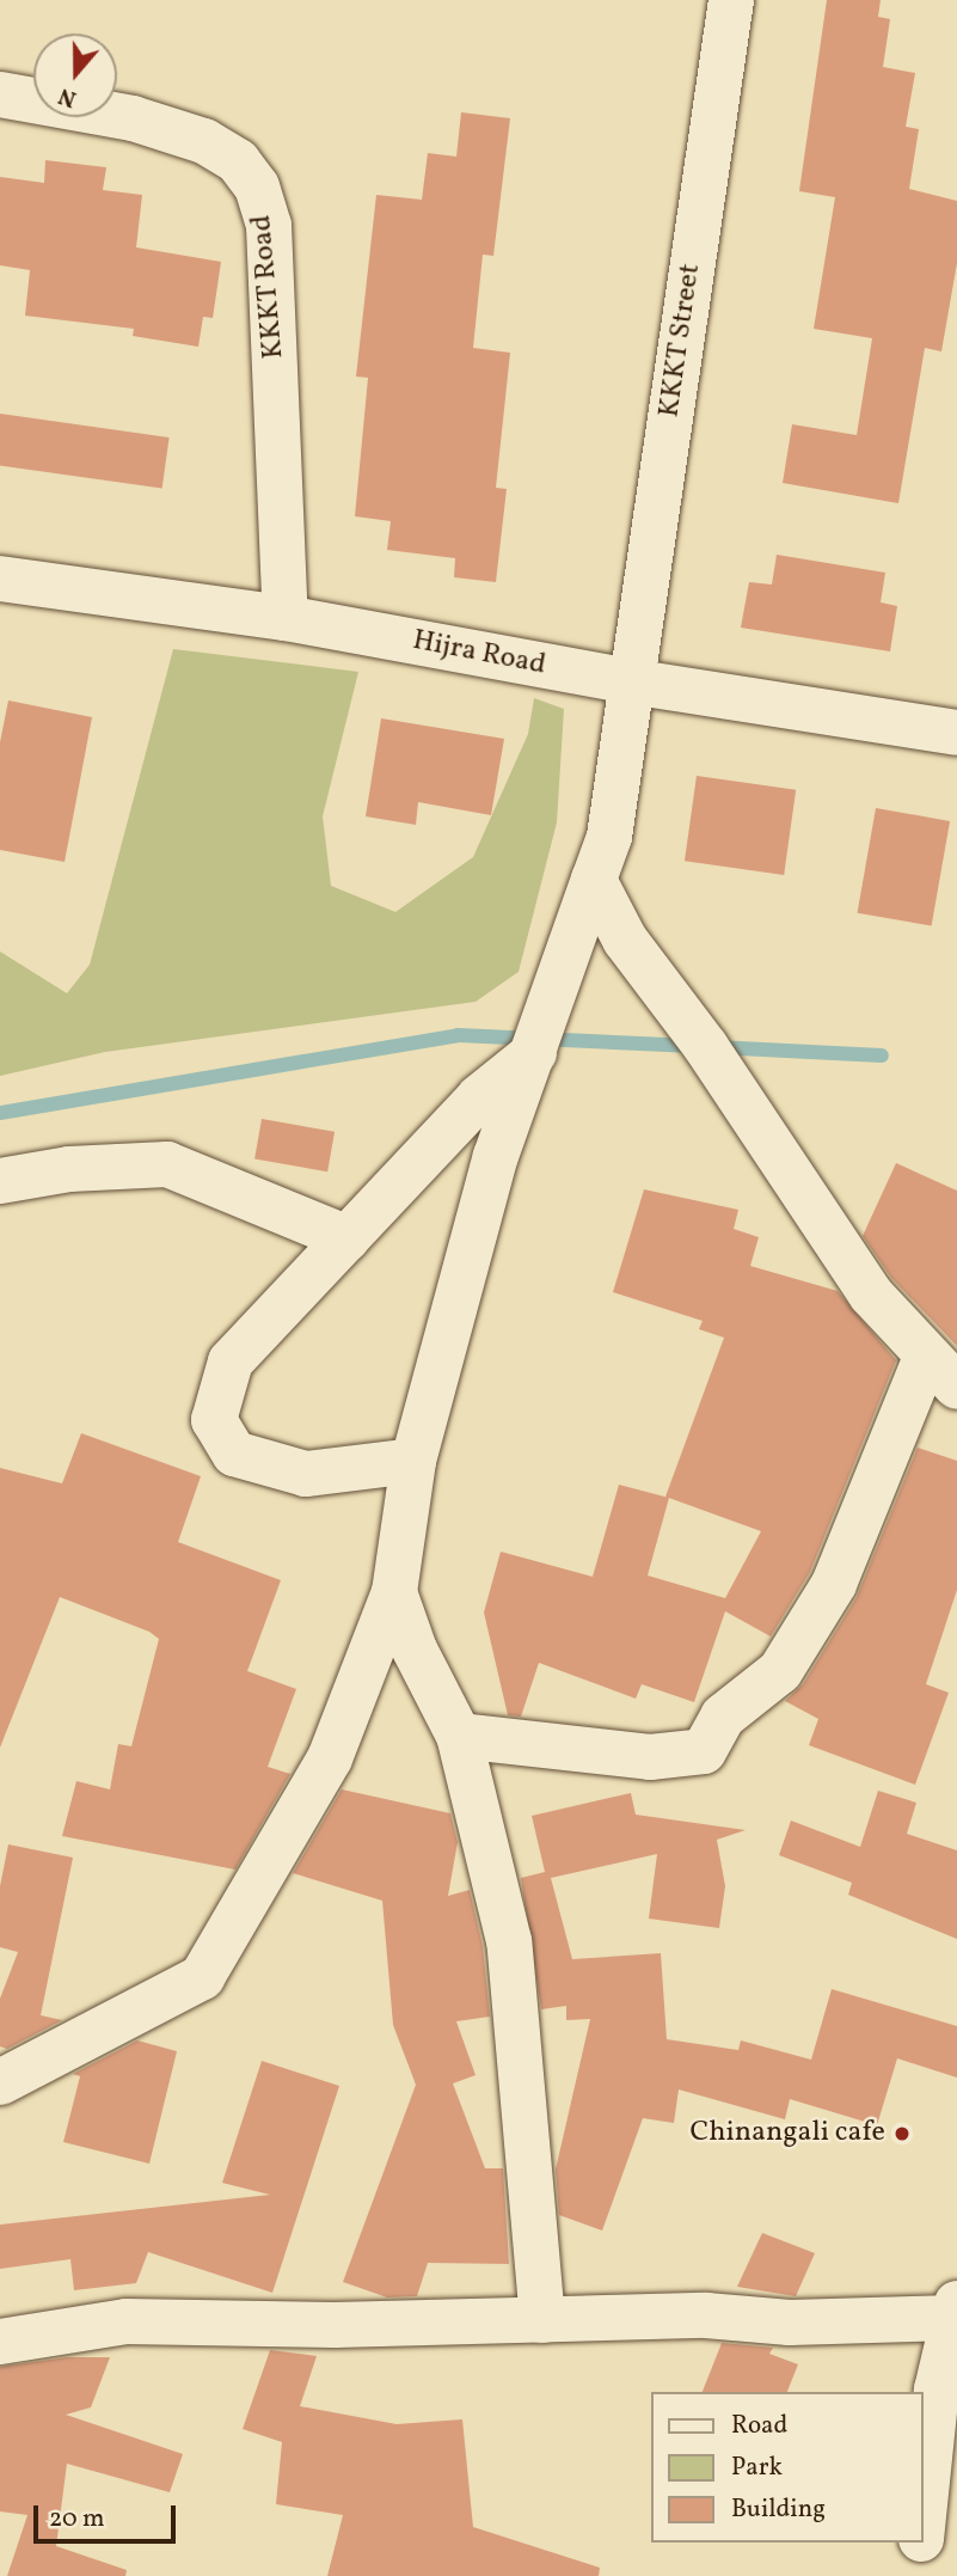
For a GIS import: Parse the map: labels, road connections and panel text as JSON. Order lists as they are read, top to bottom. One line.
{"streets":{"street":["KKKT Road","KKKT Street","Hijra Road"]},"crossings":[["KKKT Road","Hijra Road"],["KKKT Street","Hijra Road"]],"places":["Chinangali cafe"],"legend":["Road","Park","Building"],"scale_bar":"20 m","north":"bottom"}
